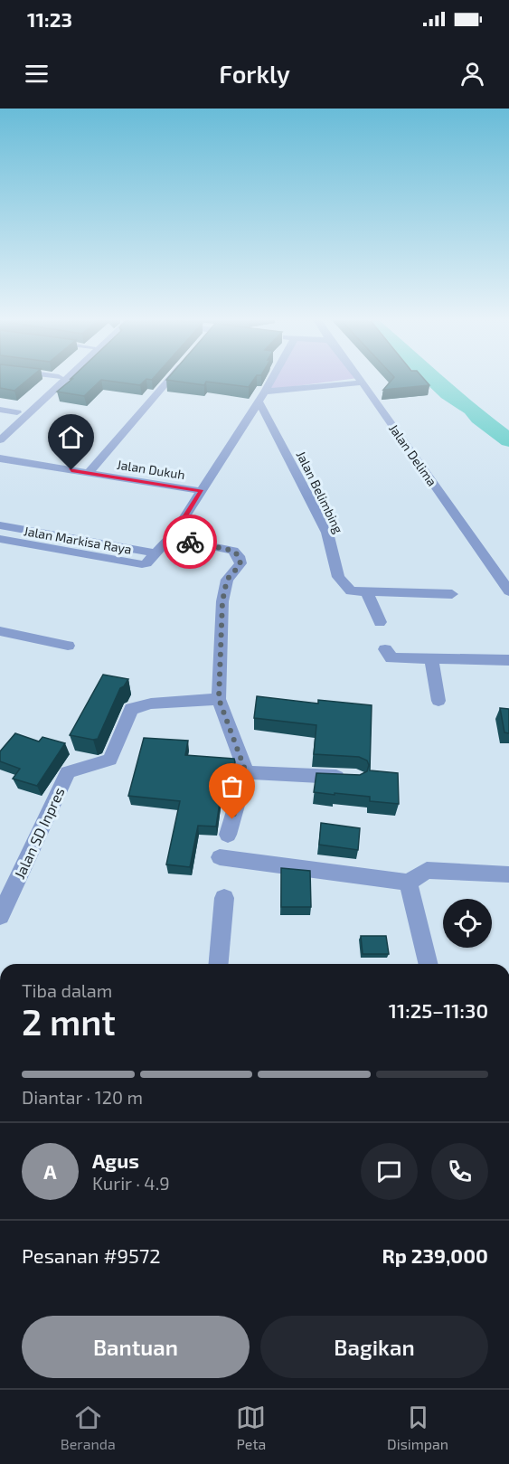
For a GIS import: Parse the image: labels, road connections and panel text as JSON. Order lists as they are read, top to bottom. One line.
{"streets":{"street":["Jalan Delima","Jalan Dukuh","Jalan Belimbing","Jalan Markisa Raya","Jalan SD Inpres"]},"page":{"status":"11:23","header":"Forkly","heading":["2 mnt","Tiba dalam","11:25–11:30"],"panel":["Agus","Kurir · 4.9","Pesanan #9572","Rp 239,000"],"bar":"Diantar · 120 m","round":"A","buttons":["Bantuan","Bagikan"],"tabs":["Beranda","Peta","Disimpan"]}}
